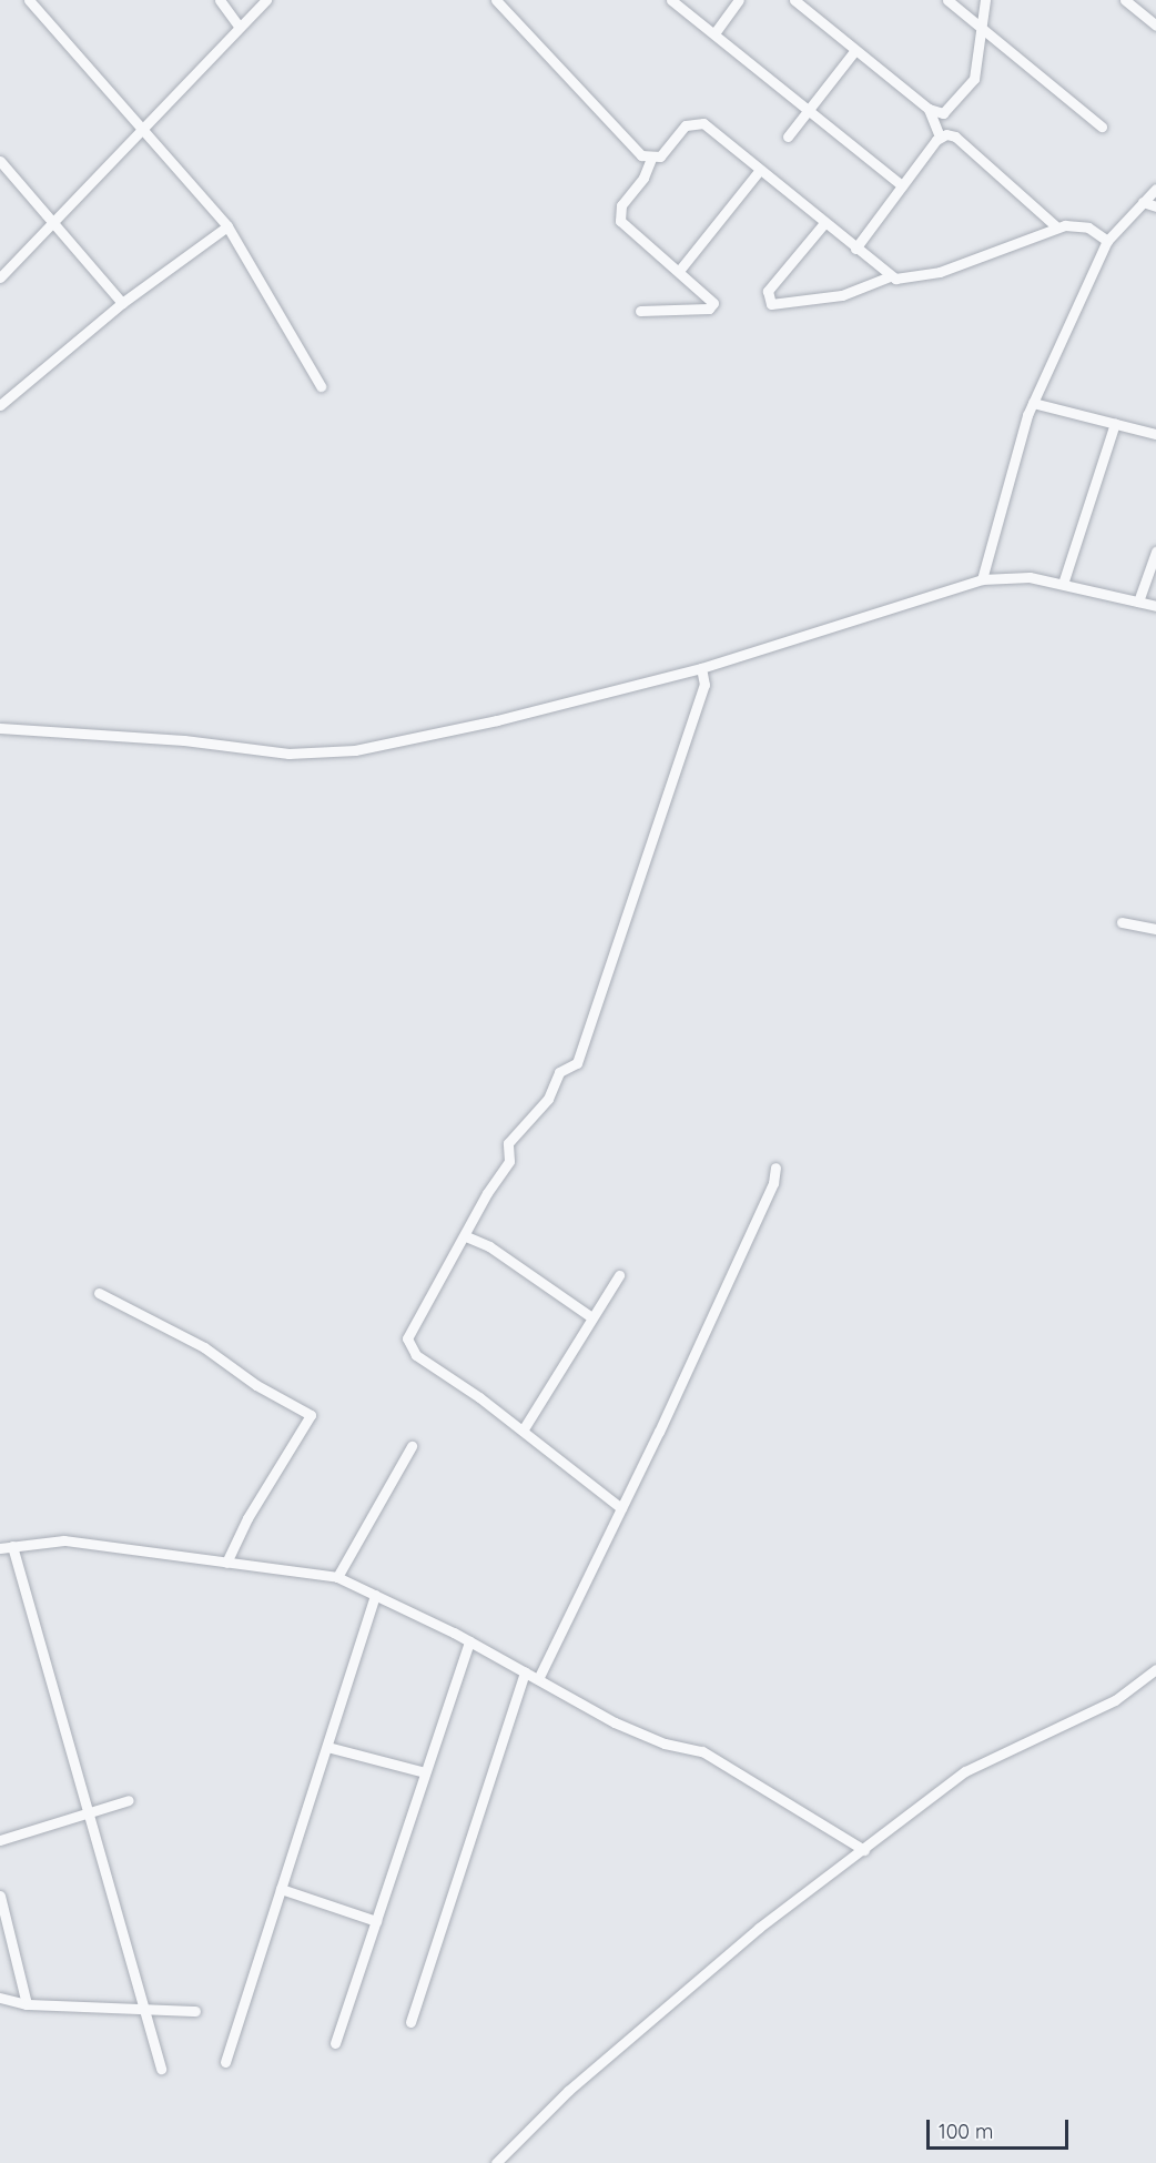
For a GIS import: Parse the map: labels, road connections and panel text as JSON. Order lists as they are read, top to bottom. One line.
{"scale_bar":"100 m"}
